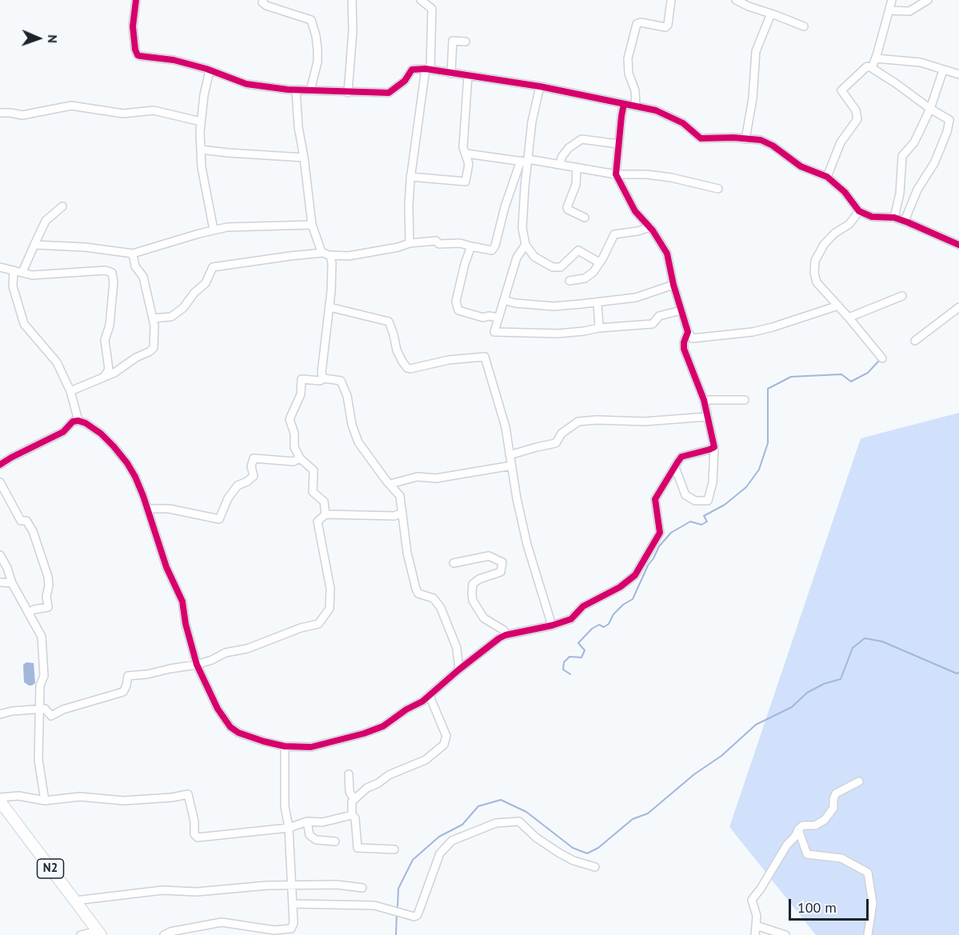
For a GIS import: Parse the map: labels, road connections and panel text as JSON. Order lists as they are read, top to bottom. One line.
{"streets":{"highway":["N2"]},"scale_bar":"100 m","north":"right"}
